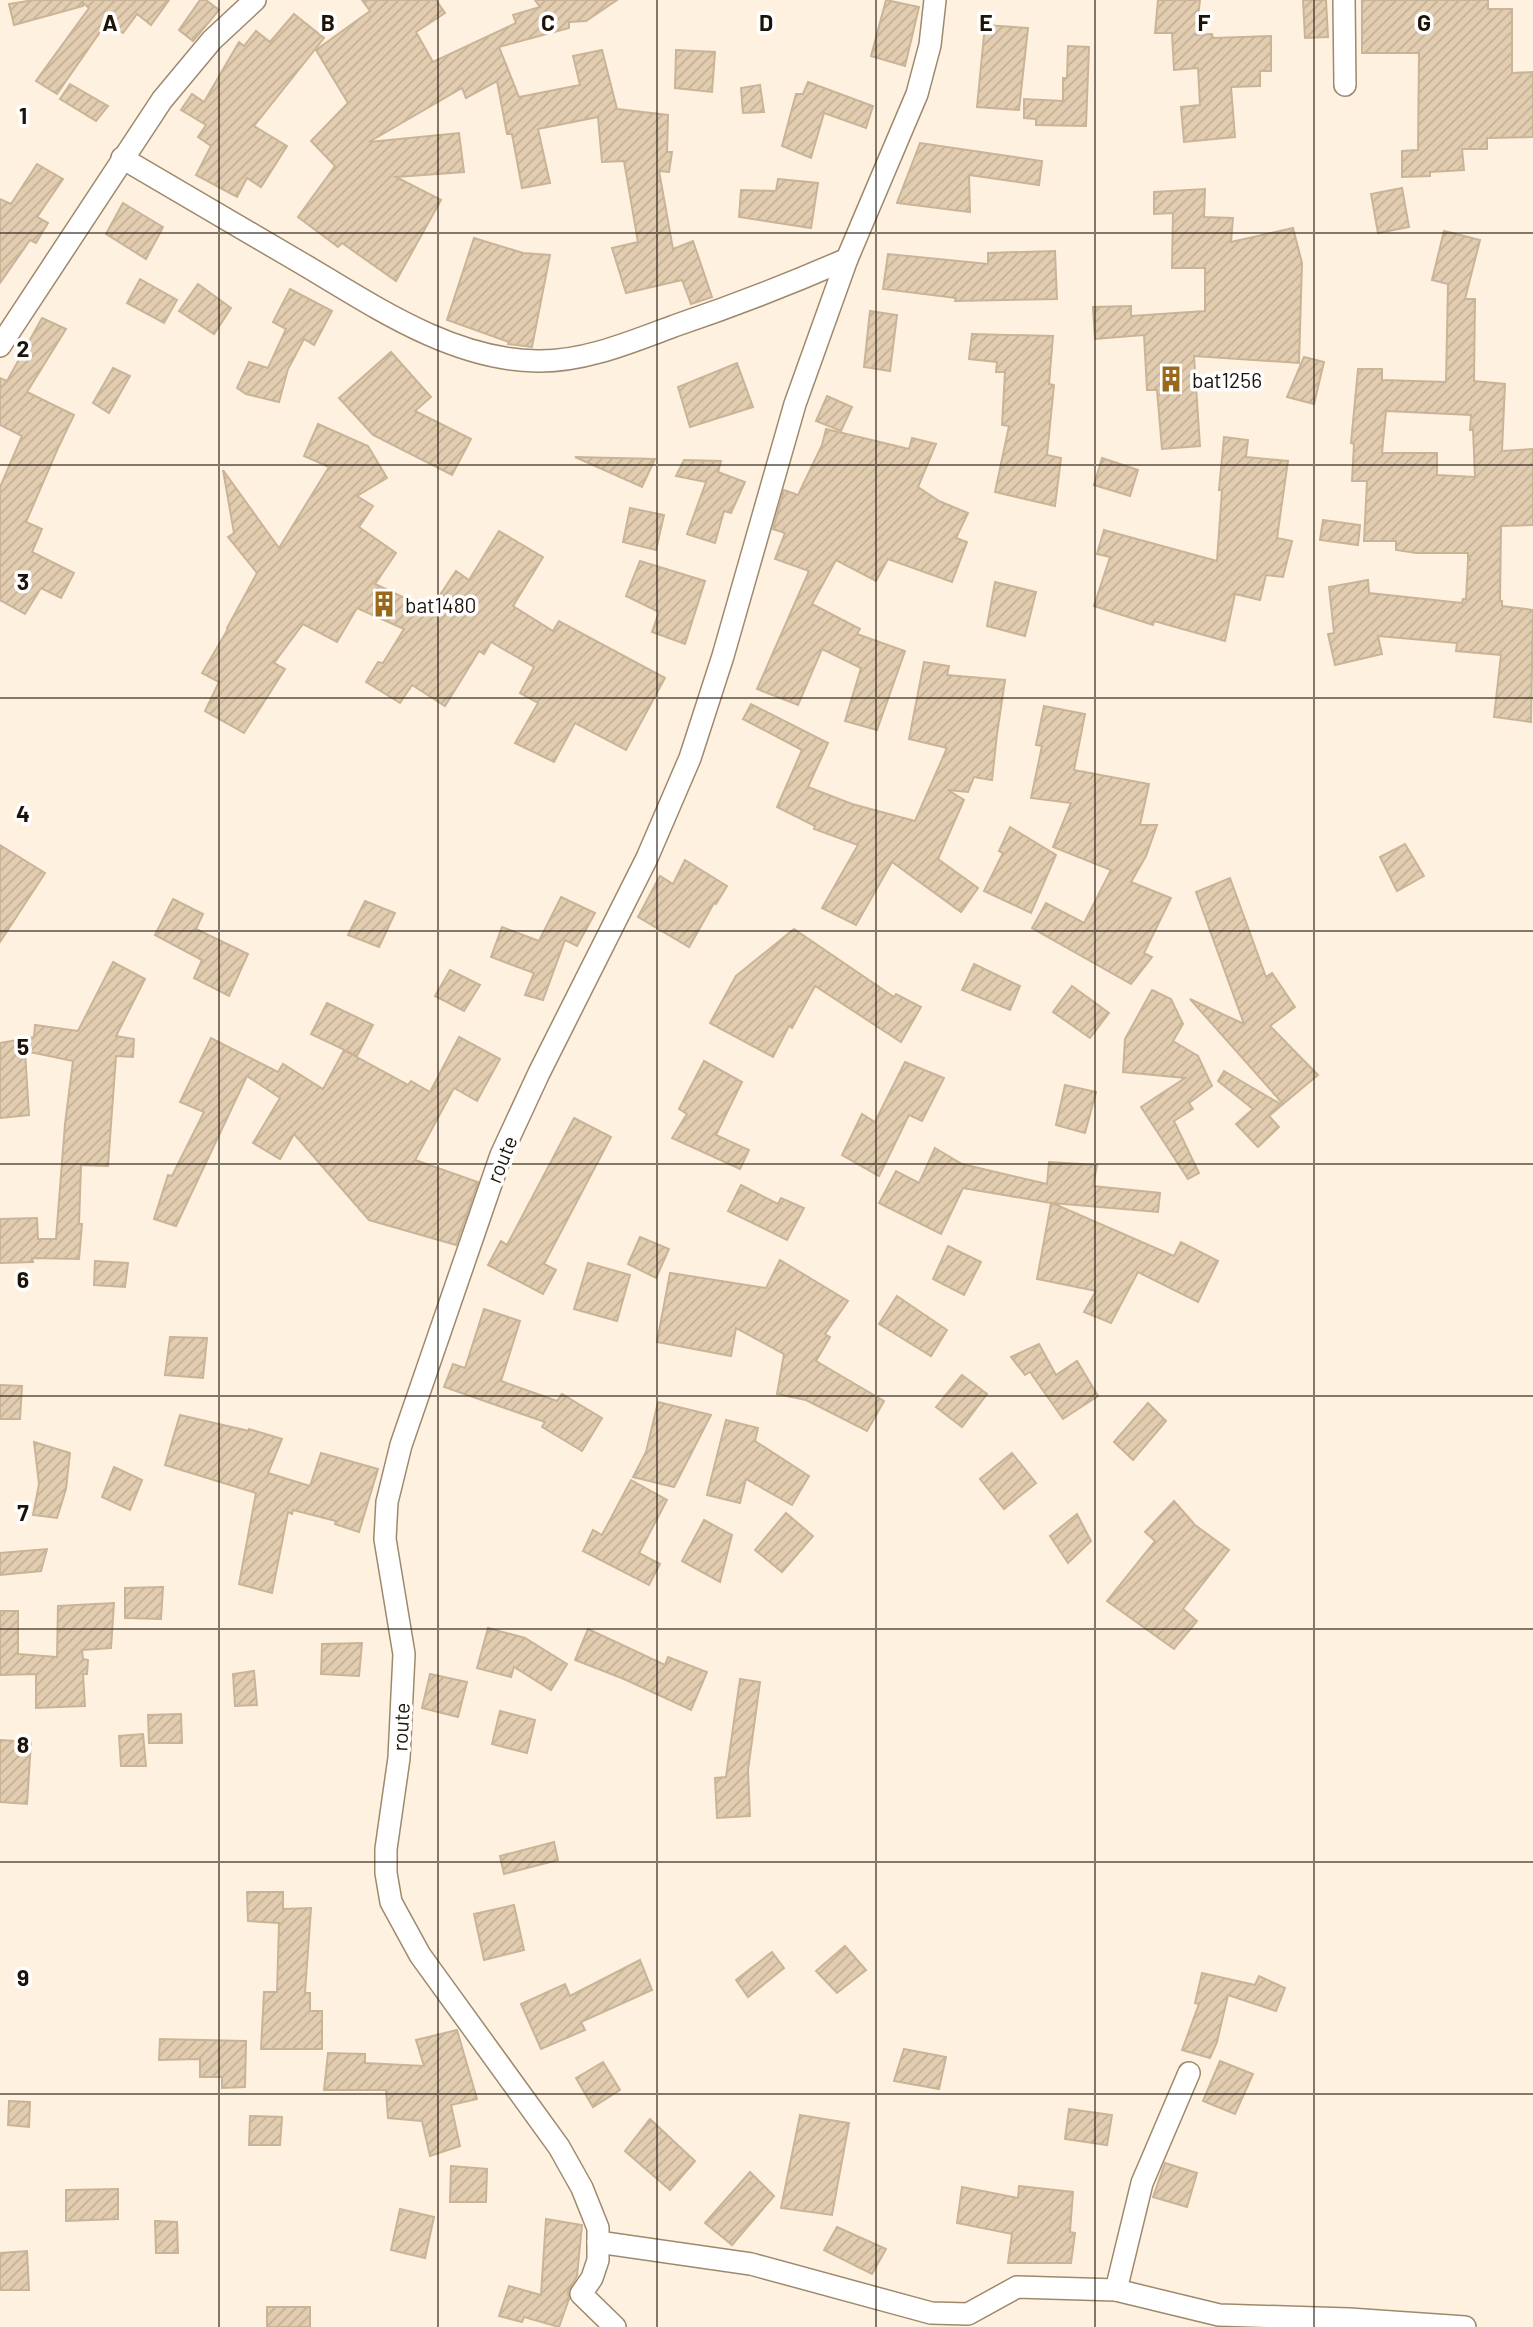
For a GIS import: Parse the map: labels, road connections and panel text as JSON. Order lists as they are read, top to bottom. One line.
{"streets":{"street":["route"]},"places":{"building":["bat1256","bat1480"]},"grid":{"columns":["A","B","C","D","E","F","G"],"rows":["1","2","3","4","5","6","7","8","9"]}}
